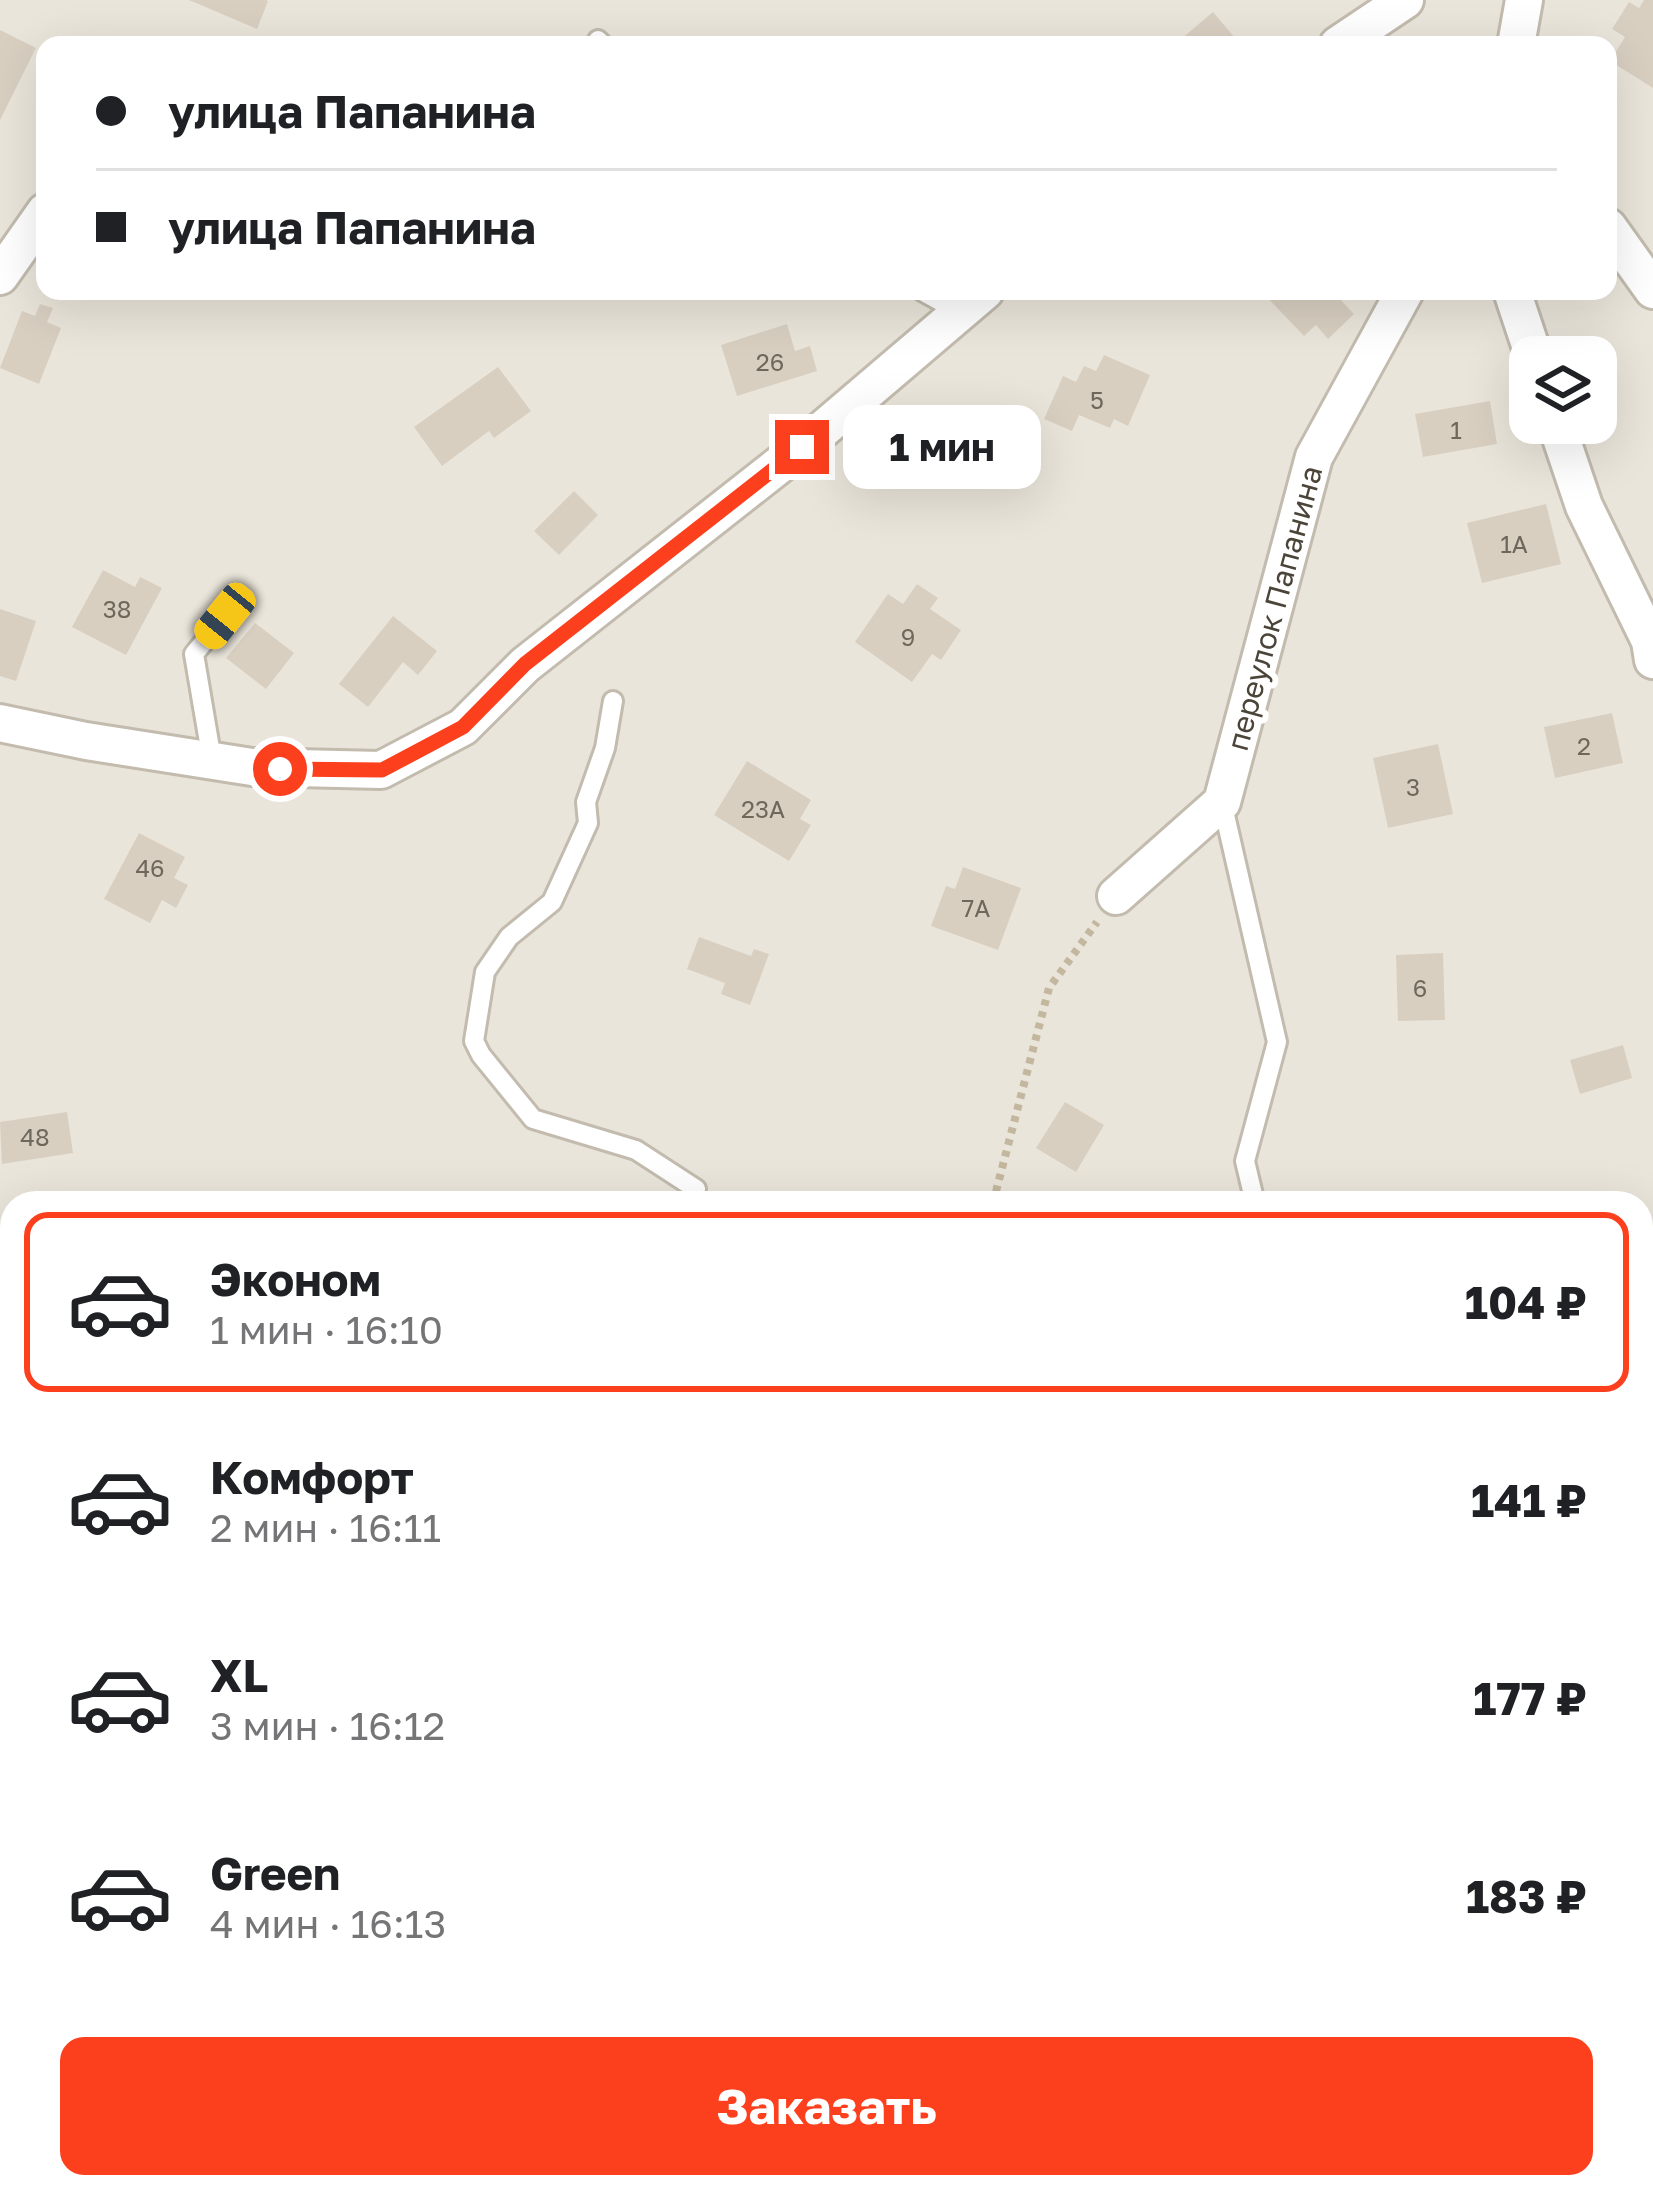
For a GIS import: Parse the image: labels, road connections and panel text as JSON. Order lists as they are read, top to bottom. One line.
{"streets":{"street":["переулок Папанина"]},"house_numbers":["26","5","1","1А","38","9","2","3","23А","46","7А","6","48"],"page":{"banner":["улица Папанина","улица Папанина"],"bubble":"1 мин","list":[{"name":"Эконом","note":"1 мин · 16:10","value":"104 ₽"},{"name":"Комфорт","note":"2 мин · 16:11","value":"141 ₽"},{"name":"XL","note":"3 мин · 16:12","value":"177 ₽"},{"name":"Green","note":"4 мин · 16:13","value":"183 ₽"}],"buttons":"Заказать"}}
